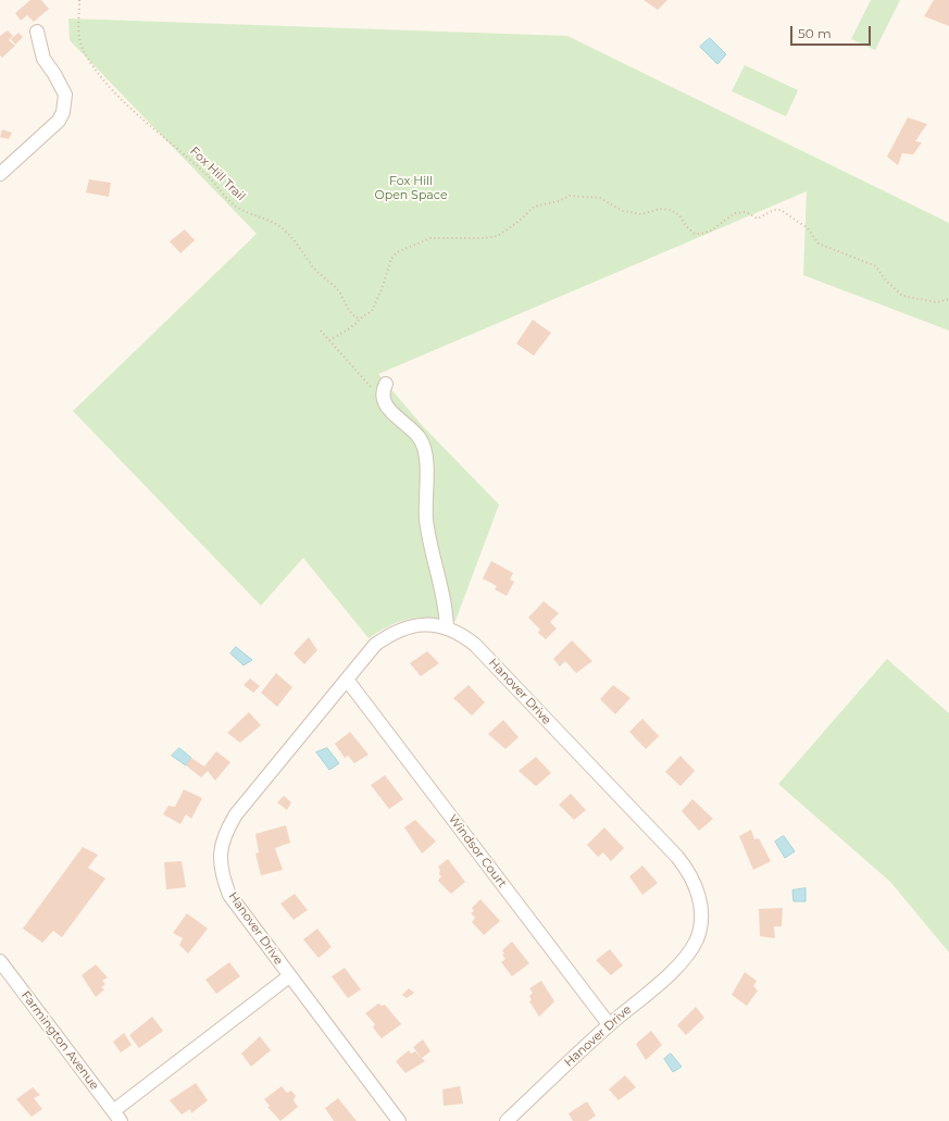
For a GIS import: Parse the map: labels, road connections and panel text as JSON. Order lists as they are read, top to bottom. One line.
{"streets":{"street":["Hanover Drive","Windsor Court","Farmington Avenue"],"path":["Fox Hill Trail"]},"crossings":[["Hanover Drive","Windsor Court"],["Hanover Drive","Farmington Avenue"]],"parks":["Fox Hill Open Space"],"scale_bar":"50 m"}
